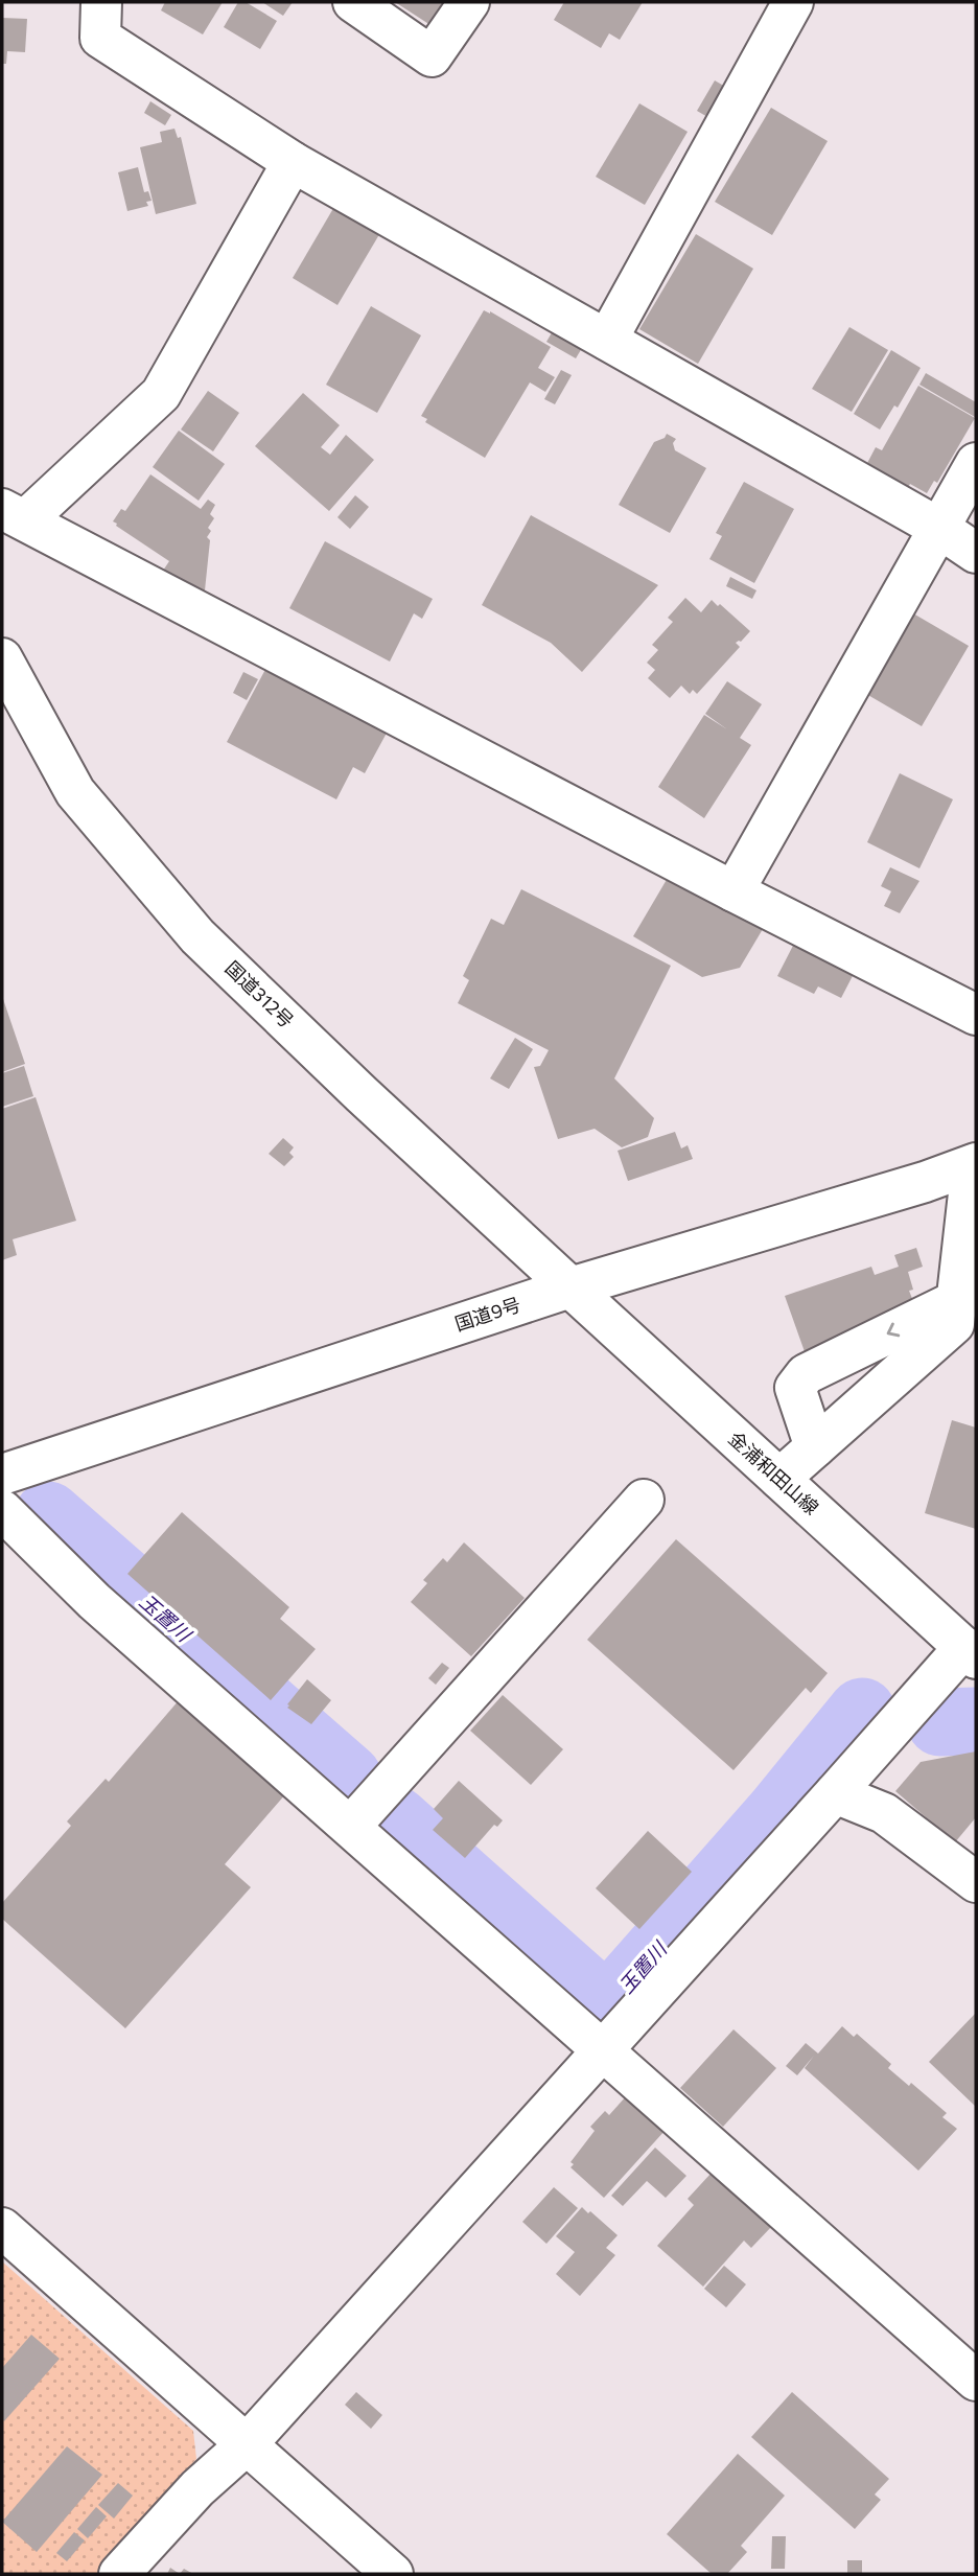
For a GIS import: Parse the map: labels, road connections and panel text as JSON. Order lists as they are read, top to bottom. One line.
{"streets":{"main road":["国道312号","国道9号","金浦和田山線"]},"crossings":[["国道312号","国道9号"],["国道312号","金浦和田山線"],["国道9号","金浦和田山線"]],"water":["玉置川"]}
